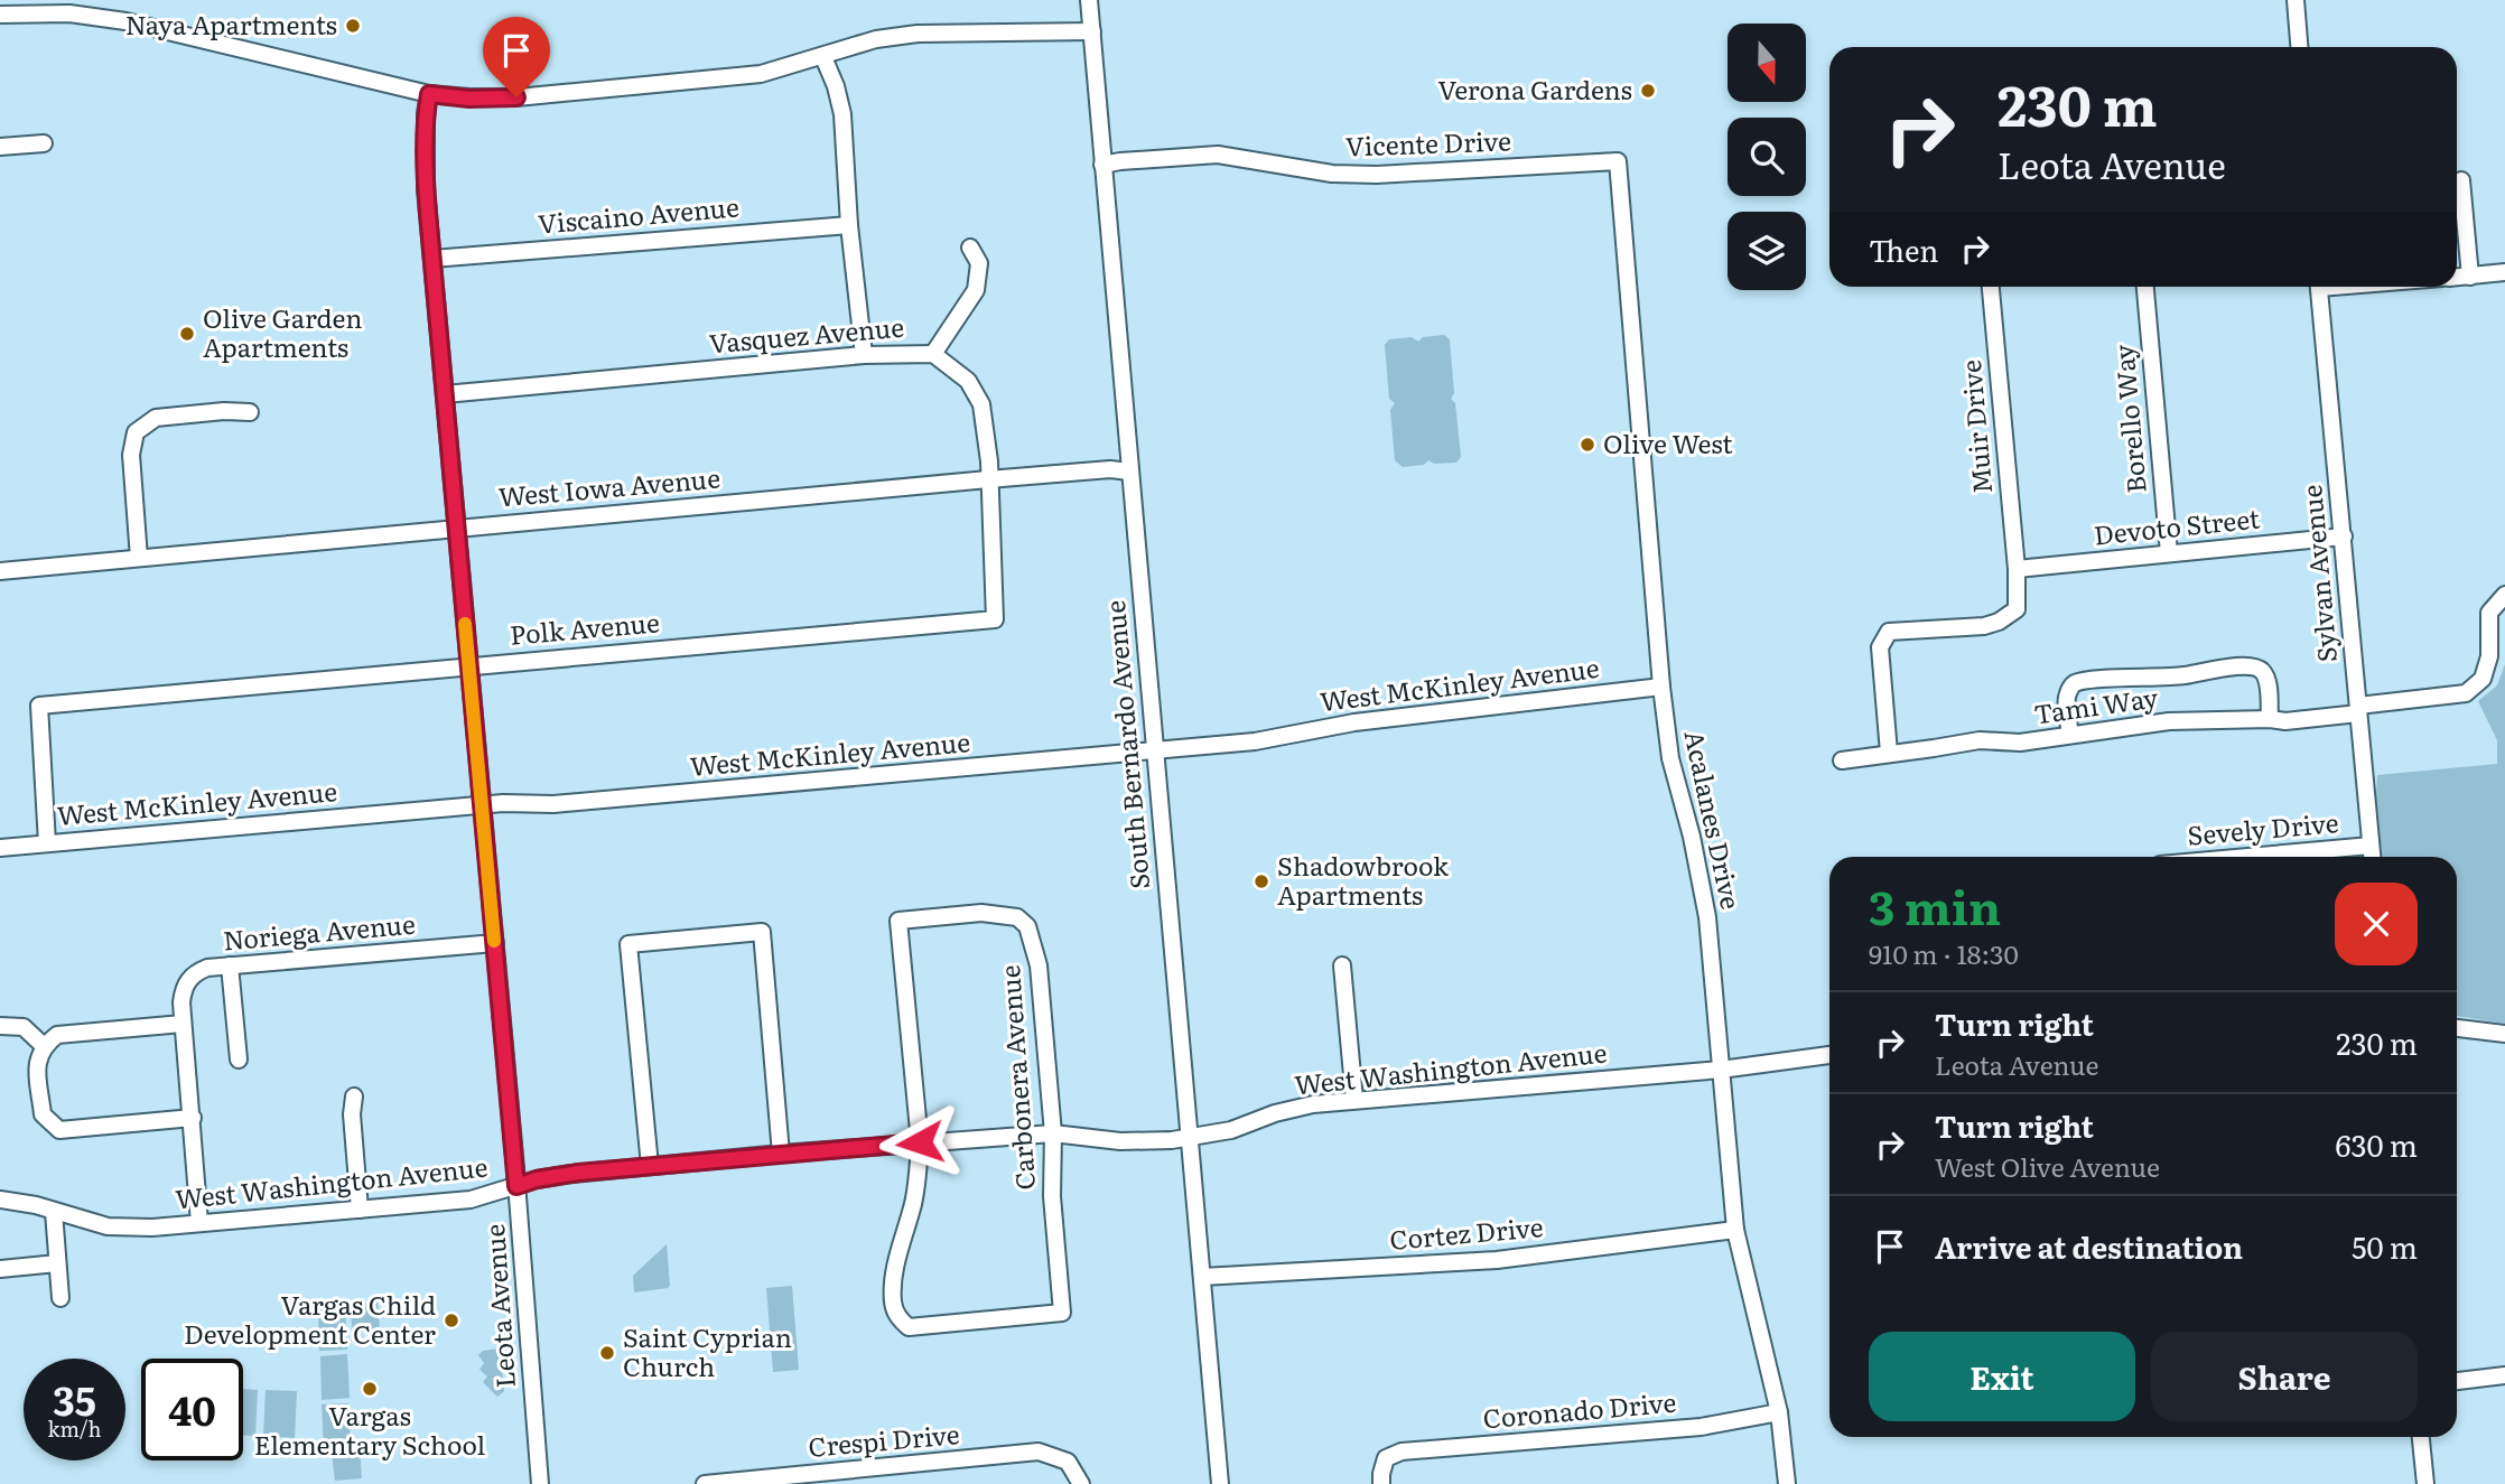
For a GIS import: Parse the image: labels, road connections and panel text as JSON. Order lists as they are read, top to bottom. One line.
{"streets":{"street":["Vicente Drive","Viscaino Avenue","Vasquez Avenue","Borello Way","Muir Drive","West Iowa Avenue","Devoto Street","Sylvan Avenue","Polk Avenue","West McKinley Avenue","Tami Way","South Bernardo Avenue","Acalanes Drive","Sevely Drive","Noriega Avenue","West Washington Avenue","Carbonera Avenue","Cortez Drive","Leota Avenue","Coronado Drive","Crespi Drive"]},"crossings":[["Vicente Drive","South Bernardo Avenue"],["Vicente Drive","Acalanes Drive"],["Viscaino Avenue","Leota Avenue"],["Vasquez Avenue","West Iowa Avenue"],["Vasquez Avenue","Polk Avenue"],["Vasquez Avenue","Leota Avenue"],["Borello Way","Devoto Street"],["Muir Drive","Devoto Street"],["Muir Drive","Tami Way"],["West Iowa Avenue","South Bernardo Avenue"],["West Iowa Avenue","Leota Avenue"],["Devoto Street","Sylvan Avenue"],["Sylvan Avenue","Tami Way"],["Sylvan Avenue","Sevely Drive"],["Polk Avenue","West McKinley Avenue"],["Polk Avenue","Leota Avenue"],["West McKinley Avenue","South Bernardo Avenue"],["West McKinley Avenue","Acalanes Drive"],["West McKinley Avenue","Leota Avenue"],["South Bernardo Avenue","West Washington Avenue"],["South Bernardo Avenue","Cortez Drive"],["Acalanes Drive","West Washington Avenue"],["Acalanes Drive","Cortez Drive"],["Acalanes Drive","Coronado Drive"],["Noriega Avenue","Leota Avenue"],["West Washington Avenue","Carbonera Avenue"],["West Washington Avenue","Leota Avenue"]],"places":["Naya Apartments","Verona Gardens","Olive Garden Apartments","Olive West","Shadowbrook Apartments","Vargas Child Development Center","Saint Cyprian Church","Vargas Elementary School"],"north":"bottom","page":{"turn":["230 m","Leota Avenue"],"then":"Then","heading":["3 min","910 m · 18:30"],"list":[{"name":"Turn right","note":"Leota Avenue","value":"230 m"},{"name":"Turn right","note":"West Olive Avenue","value":"630 m"},{"name":"Arrive at destination","value":"50 m"}],"buttons":["Exit","Share"],"speed":"35 km/h","limit":"40"}}
